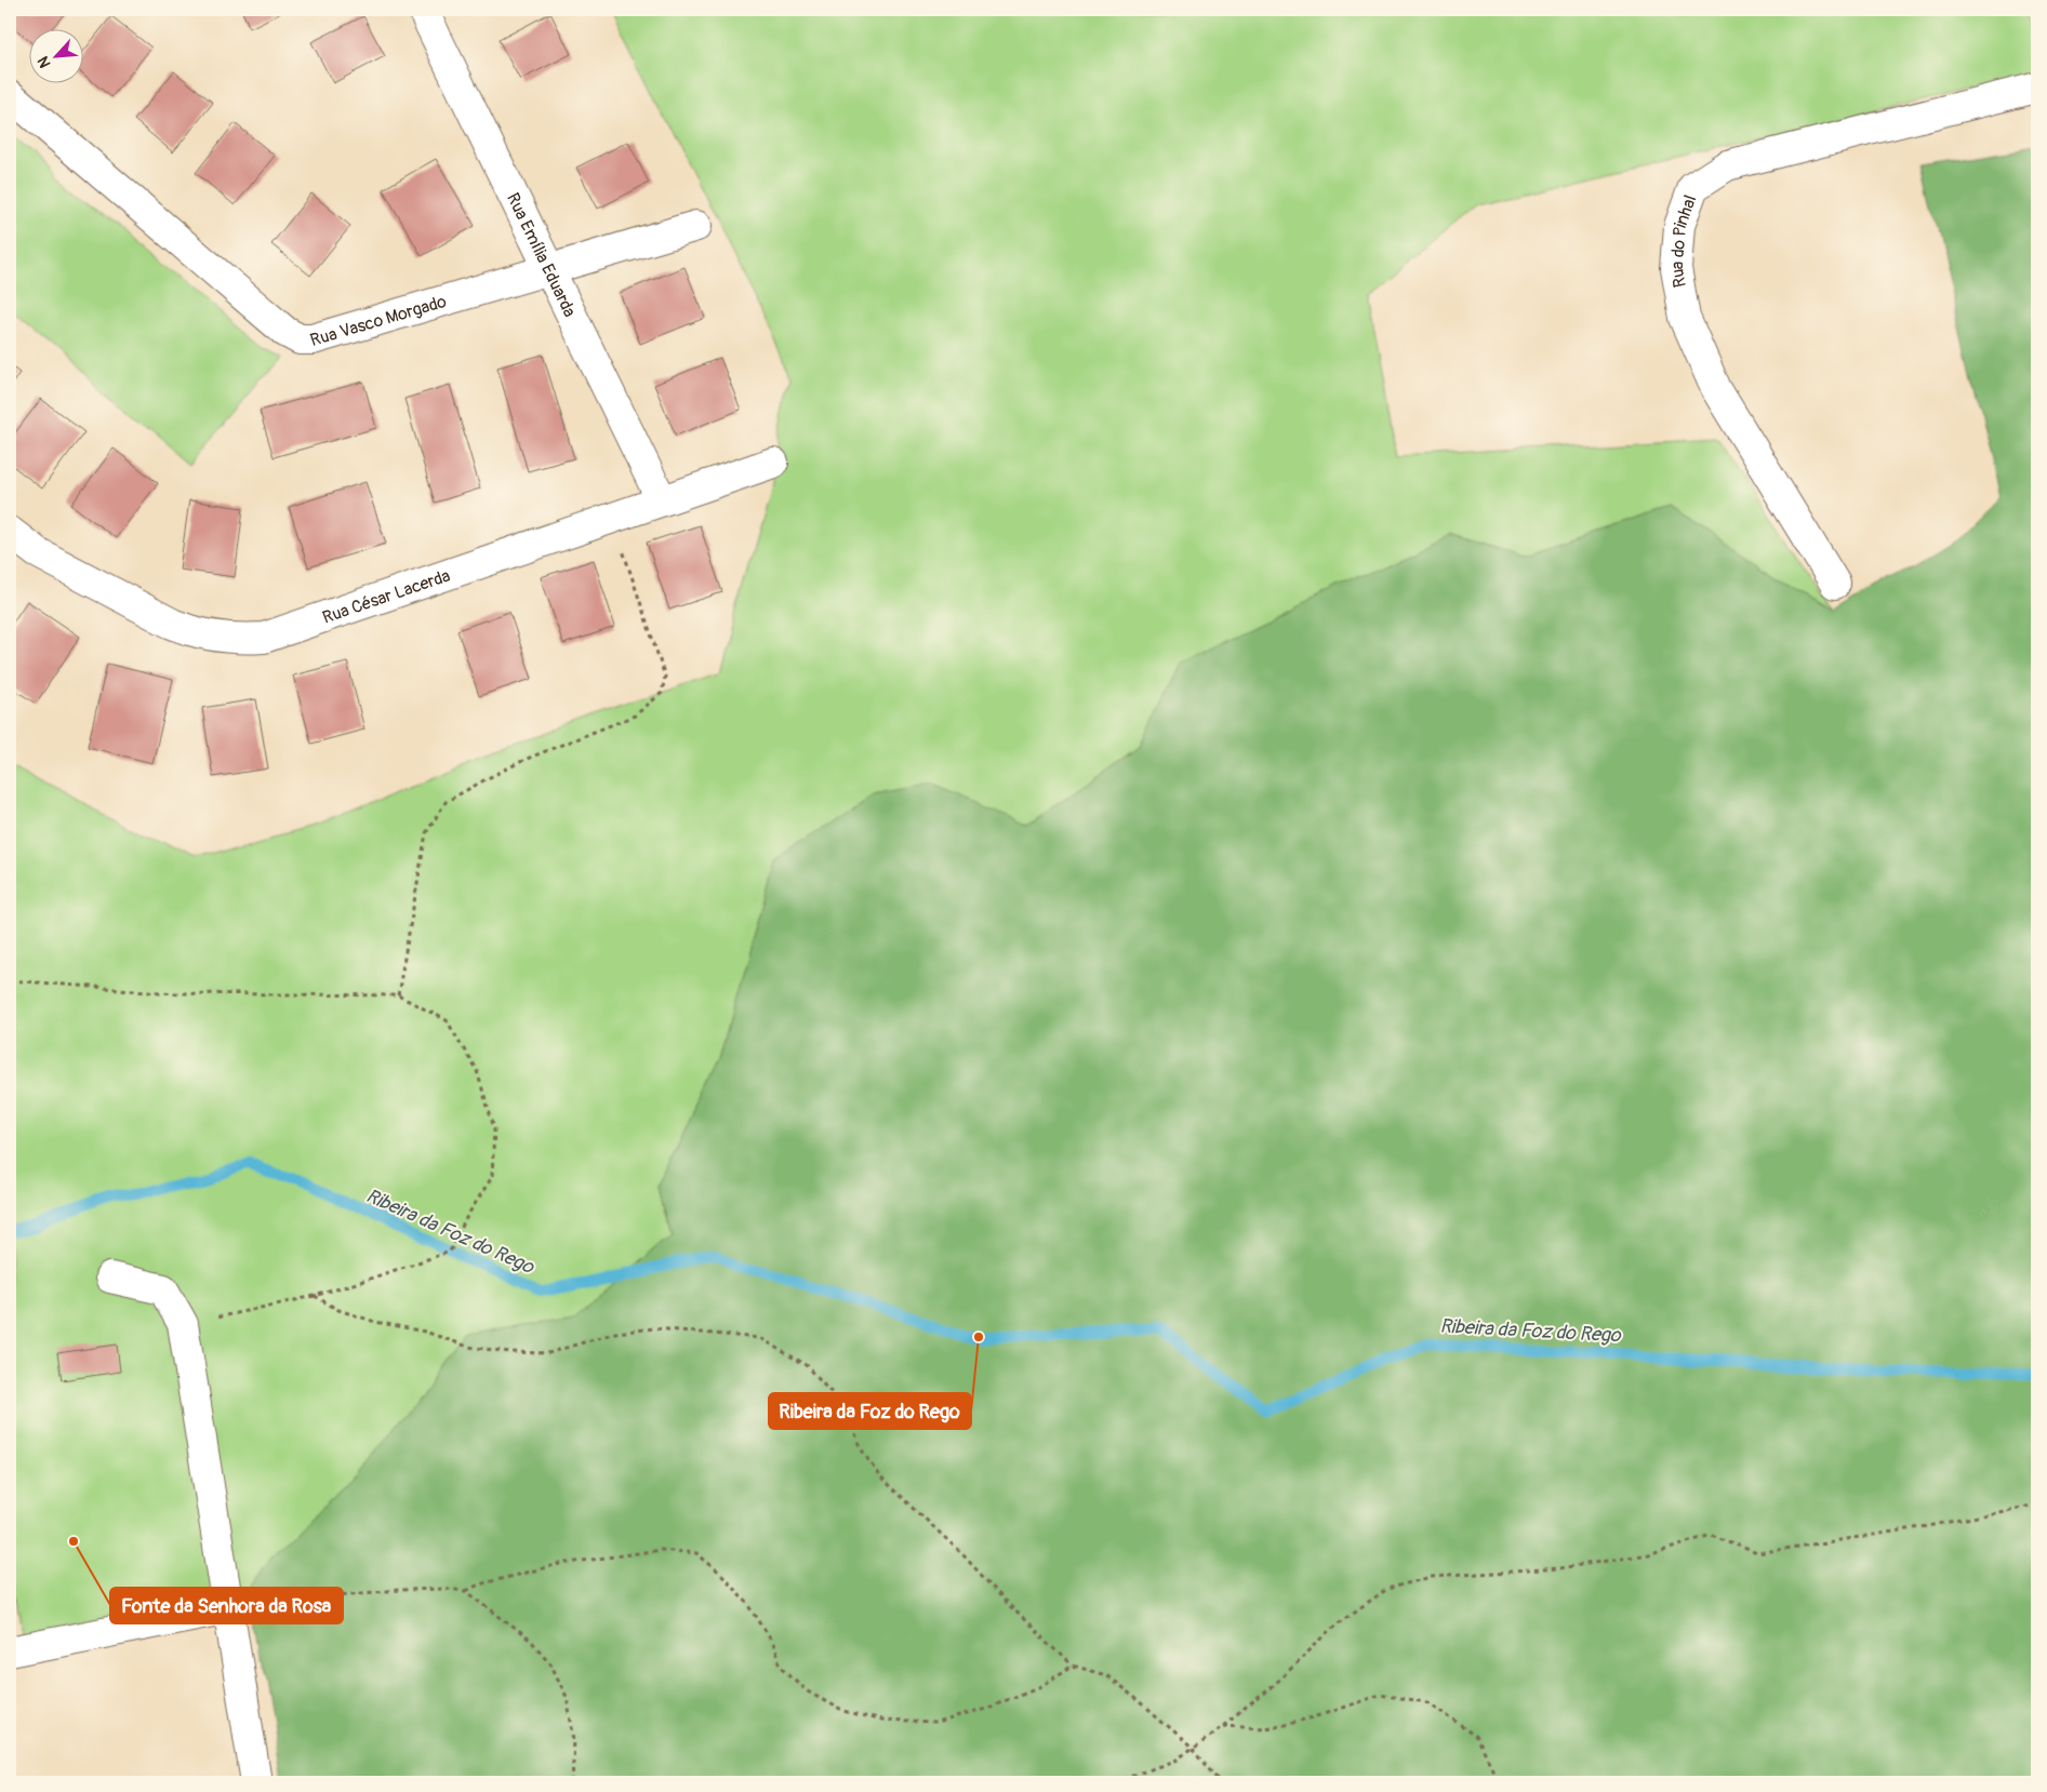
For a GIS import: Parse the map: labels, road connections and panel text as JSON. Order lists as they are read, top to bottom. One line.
{"streets":{"street":["Rua do Pinhal","Rua Emília Eduarda","Rua Vasco Morgado","Rua César Lacerda"]},"crossings":[["Rua Emília Eduarda","Rua Vasco Morgado"],["Rua Emília Eduarda","Rua César Lacerda"]],"water":["Ribeira da Foz do Rego"],"places":["Ribeira da Foz do Rego","Fonte da Senhora da Rosa"],"north":"bottom left"}
